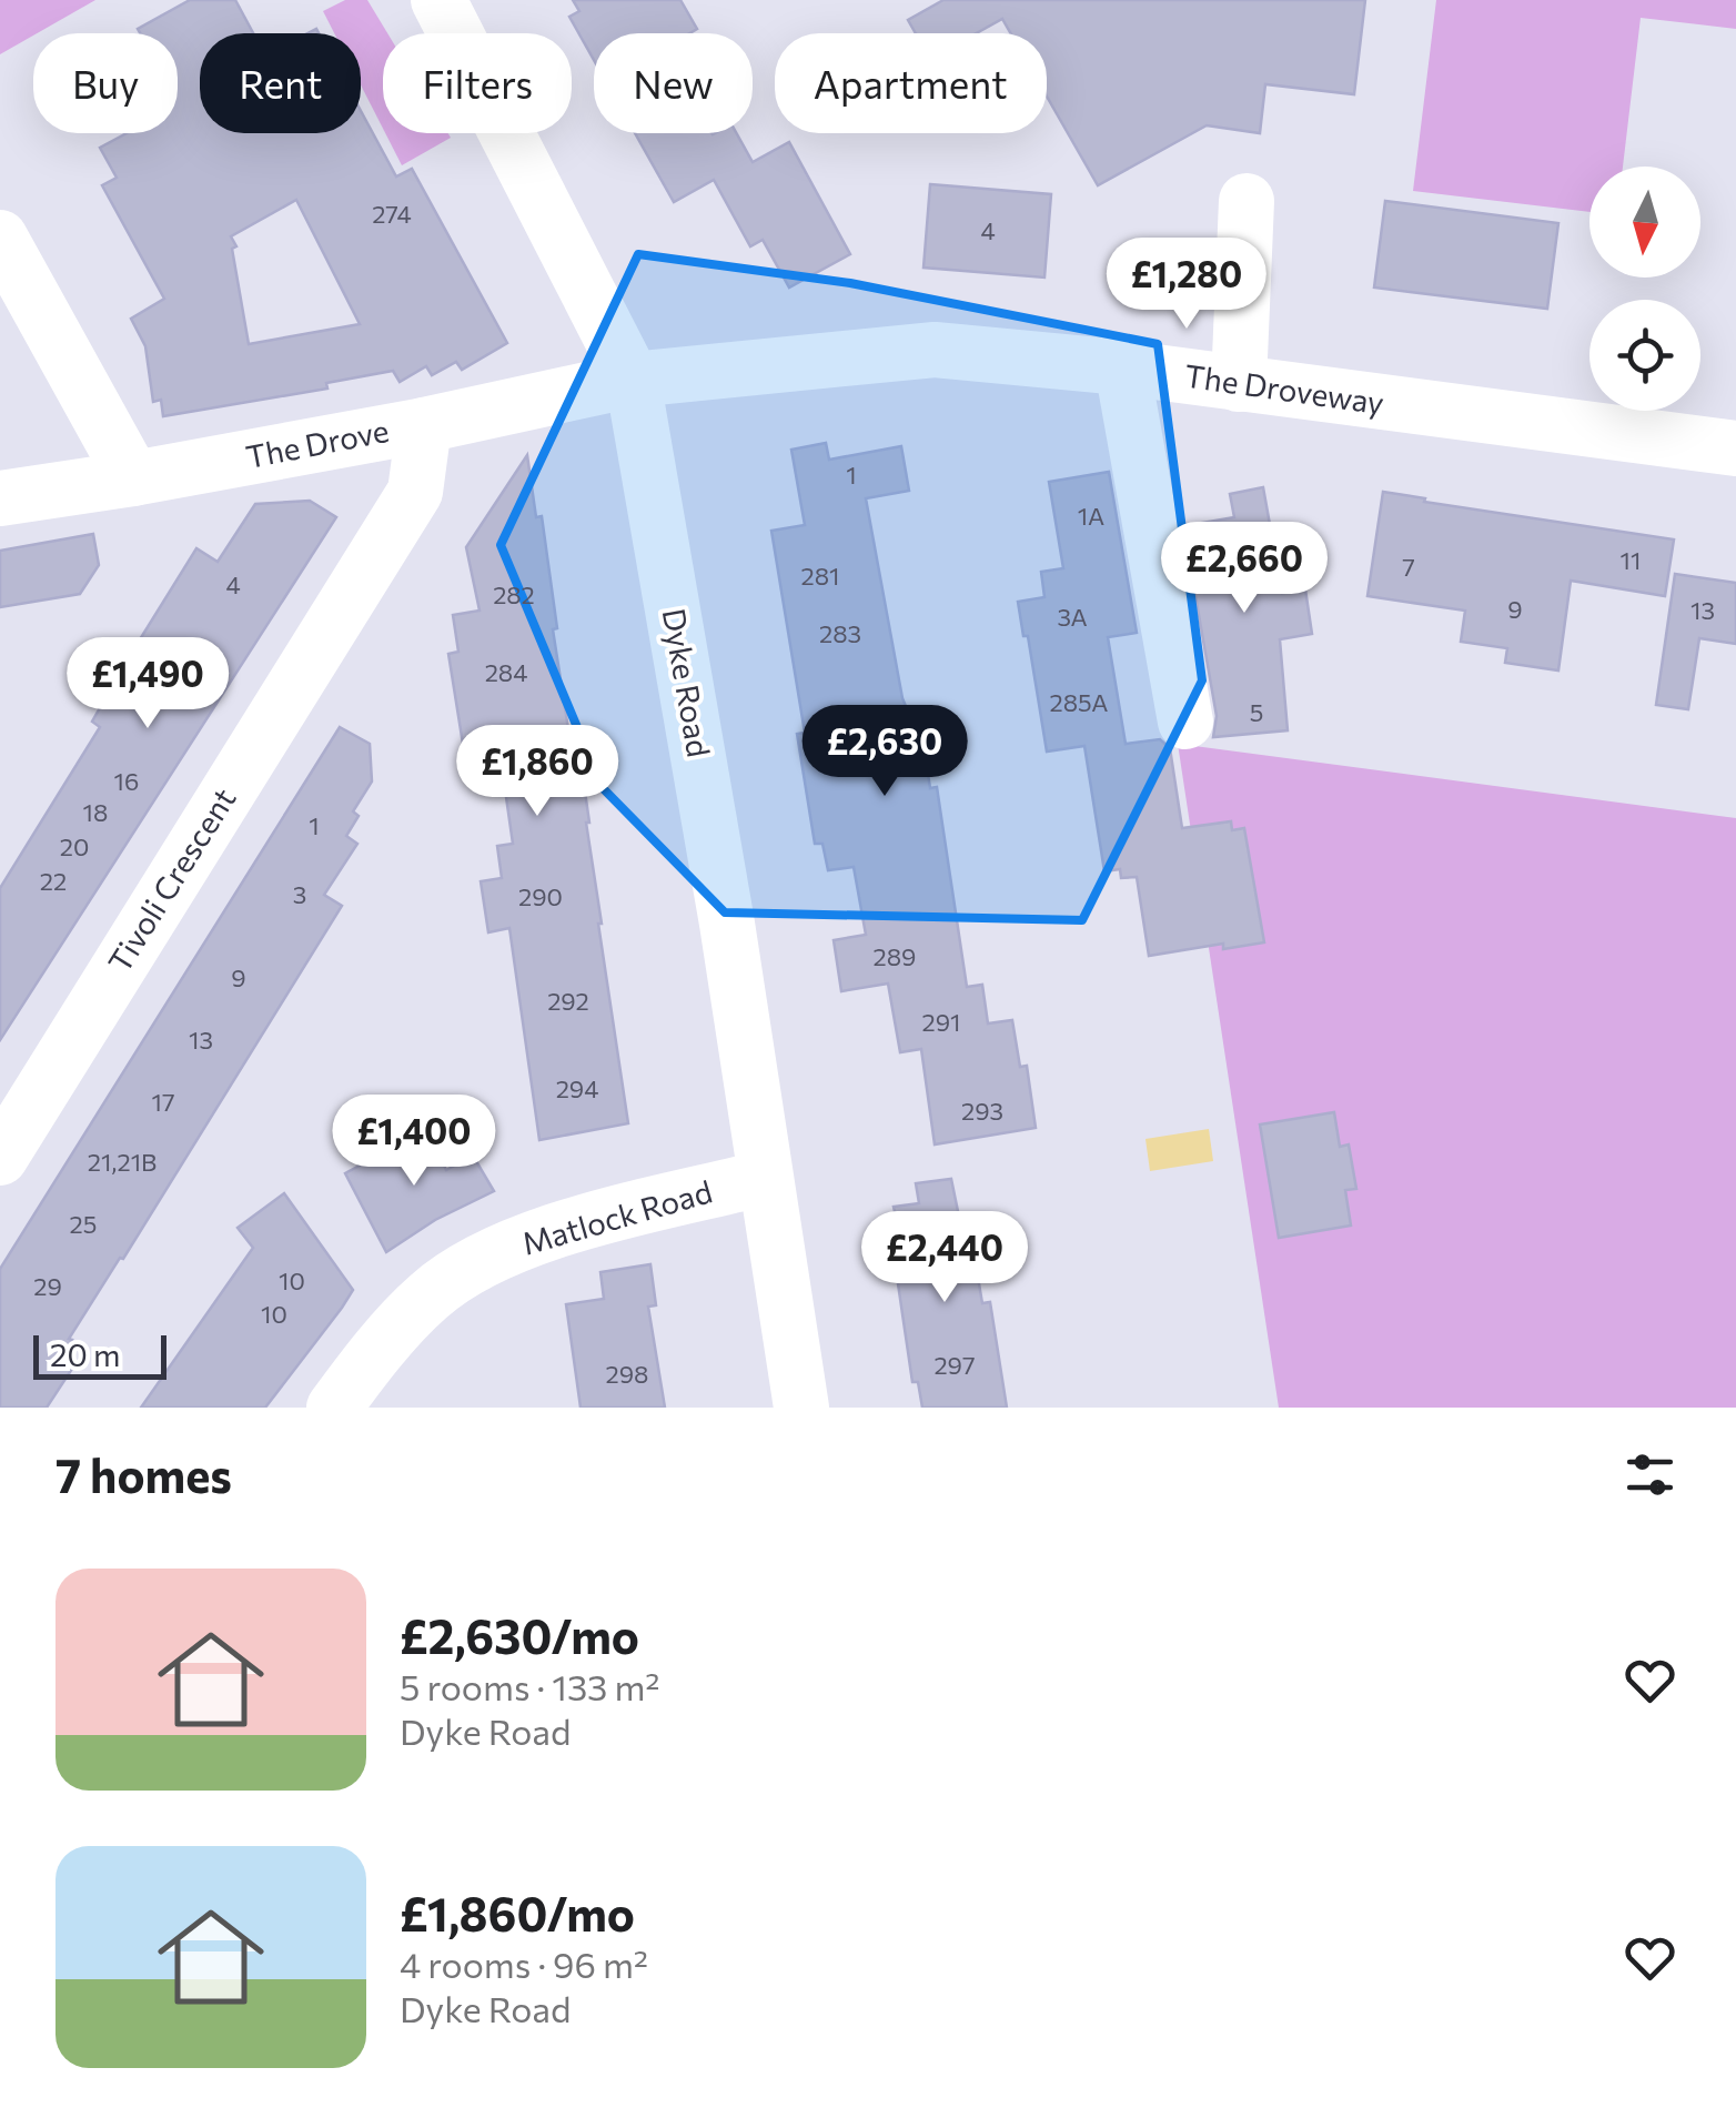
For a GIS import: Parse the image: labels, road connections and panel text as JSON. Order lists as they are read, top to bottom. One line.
{"streets":{"street":["The Droveway","The Drove","Dyke Road","Tivoli Crescent","Matlock Road"]},"crossings":[["The Droveway","The Drove"],["The Droveway","Dyke Road"],["The Drove","Dyke Road"],["The Drove","Tivoli Crescent"],["Dyke Road","Matlock Road"]],"house_numbers":["274","4","1","1A","11","7","281","4","282","9","13","3A","283","284","285A","5","16","18","1","20","22","3","290","289","9","292","291","13","294","17","293","21,21B","25","10","29","10","297","298"],"scale_bar":"20 m","north":"bottom","page":{"chip":["Buy","Rent","Filters","New","Apartment"],"price":["£1,280","£2,660","£1,490","£2,630","£1,860","£1,400","£2,440"],"scale":"20 m","heading":"7 homes","list":[{"name":"£2,630/mo","note":"5 rooms · 133 m² · Dyke Road"},{"name":"£1,860/mo","note":"4 rooms · 96 m² · Dyke Road"}]}}
